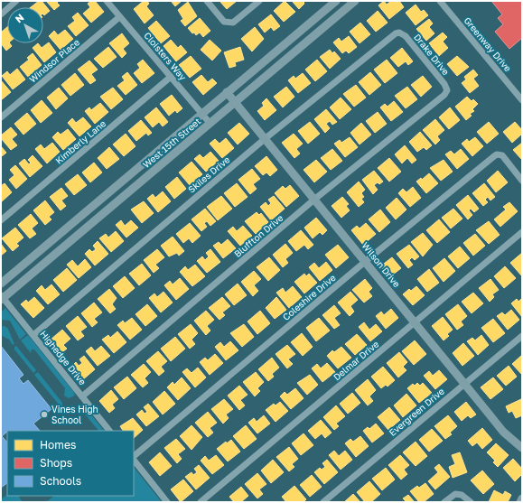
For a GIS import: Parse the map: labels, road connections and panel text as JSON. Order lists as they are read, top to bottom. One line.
{"streets":{"main road":["West 15th Street","Wilson Drive"],"street":["Greenway Drive","Drake Drive","Cloisters Way","Windsor Place","Kimberly Lane","Skiles Drive","Bluffton Drive","Coleshire Drive","Highedge Drive","Delmar Drive","Evergreen Drive"]},"crossings":[["Drake Drive","Skiles Drive"],["Drake Drive","Bluffton Drive"],["Cloisters Way","Windsor Place"],["Cloisters Way","Kimberly Lane"],["Cloisters Way","West 15th Street"],["West 15th Street","Wilson Drive"],["West 15th Street","Highedge Drive"],["Skiles Drive","Wilson Drive"],["Skiles Drive","Highedge Drive"],["Bluffton Drive","Wilson Drive"],["Bluffton Drive","Highedge Drive"],["Wilson Drive","Coleshire Drive"],["Wilson Drive","Delmar Drive"],["Wilson Drive","Evergreen Drive"]],"places":["Vines High School"],"legend":["Homes","Shops","Schools"],"north":"top left"}
